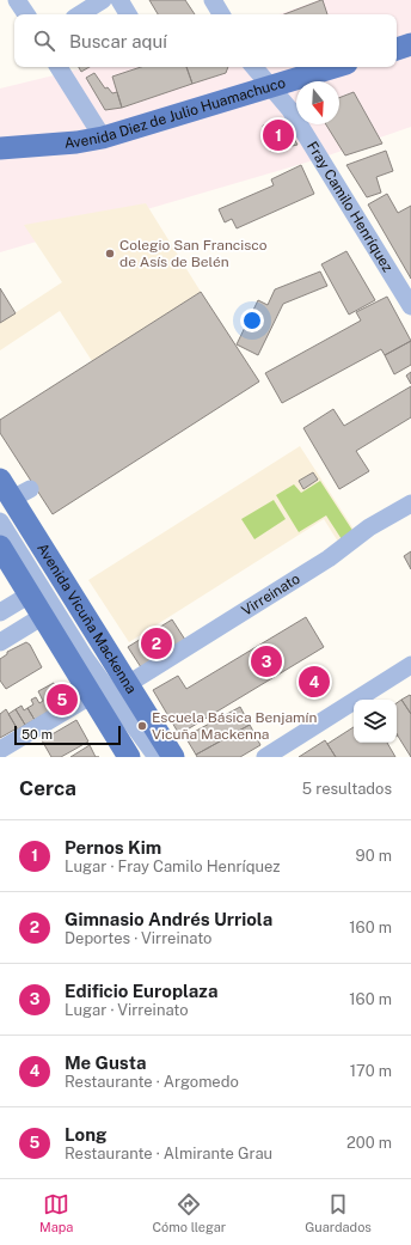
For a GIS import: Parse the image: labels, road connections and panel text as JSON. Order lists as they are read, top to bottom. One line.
{"streets":{"main road":["Avenida Diez de Julio Huamachuco","Avenida Vicuña Mackenna"],"street":["Fray Camilo Henríquez","Virreinato"]},"crossings":[["Avenida Diez de Julio Huamachuco","Fray Camilo Henríquez"],["Virreinato","Avenida Vicuña Mackenna"]],"places":["Colegio San Francisco de Asís de Belén","Escuela Básica Benjamín Vicuña Mackenna"],"scale_bar":"50 m","north":"bottom","page":{"search":"Buscar aquí","pins":["1","2","3","4","5"],"scale":"50 m","heading":["Cerca","5 resultados"],"list":[{"mark":"1","name":"Pernos Kim","note":"Lugar · Fray Camilo Henríquez","value":"90 m"},{"mark":"2","name":"Gimnasio Andrés Urriola","note":"Deportes · Virreinato","value":"160 m"},{"mark":"3","name":"Edificio Europlaza","note":"Lugar · Virreinato","value":"160 m"},{"mark":"4","name":"Me Gusta","note":"Restaurante · Argomedo","value":"170 m"},{"mark":"5","name":"Long","note":"Restaurante · Almirante Grau","value":"200 m"}],"nav":["Mapa","Cómo llegar","Guardados"]}}
